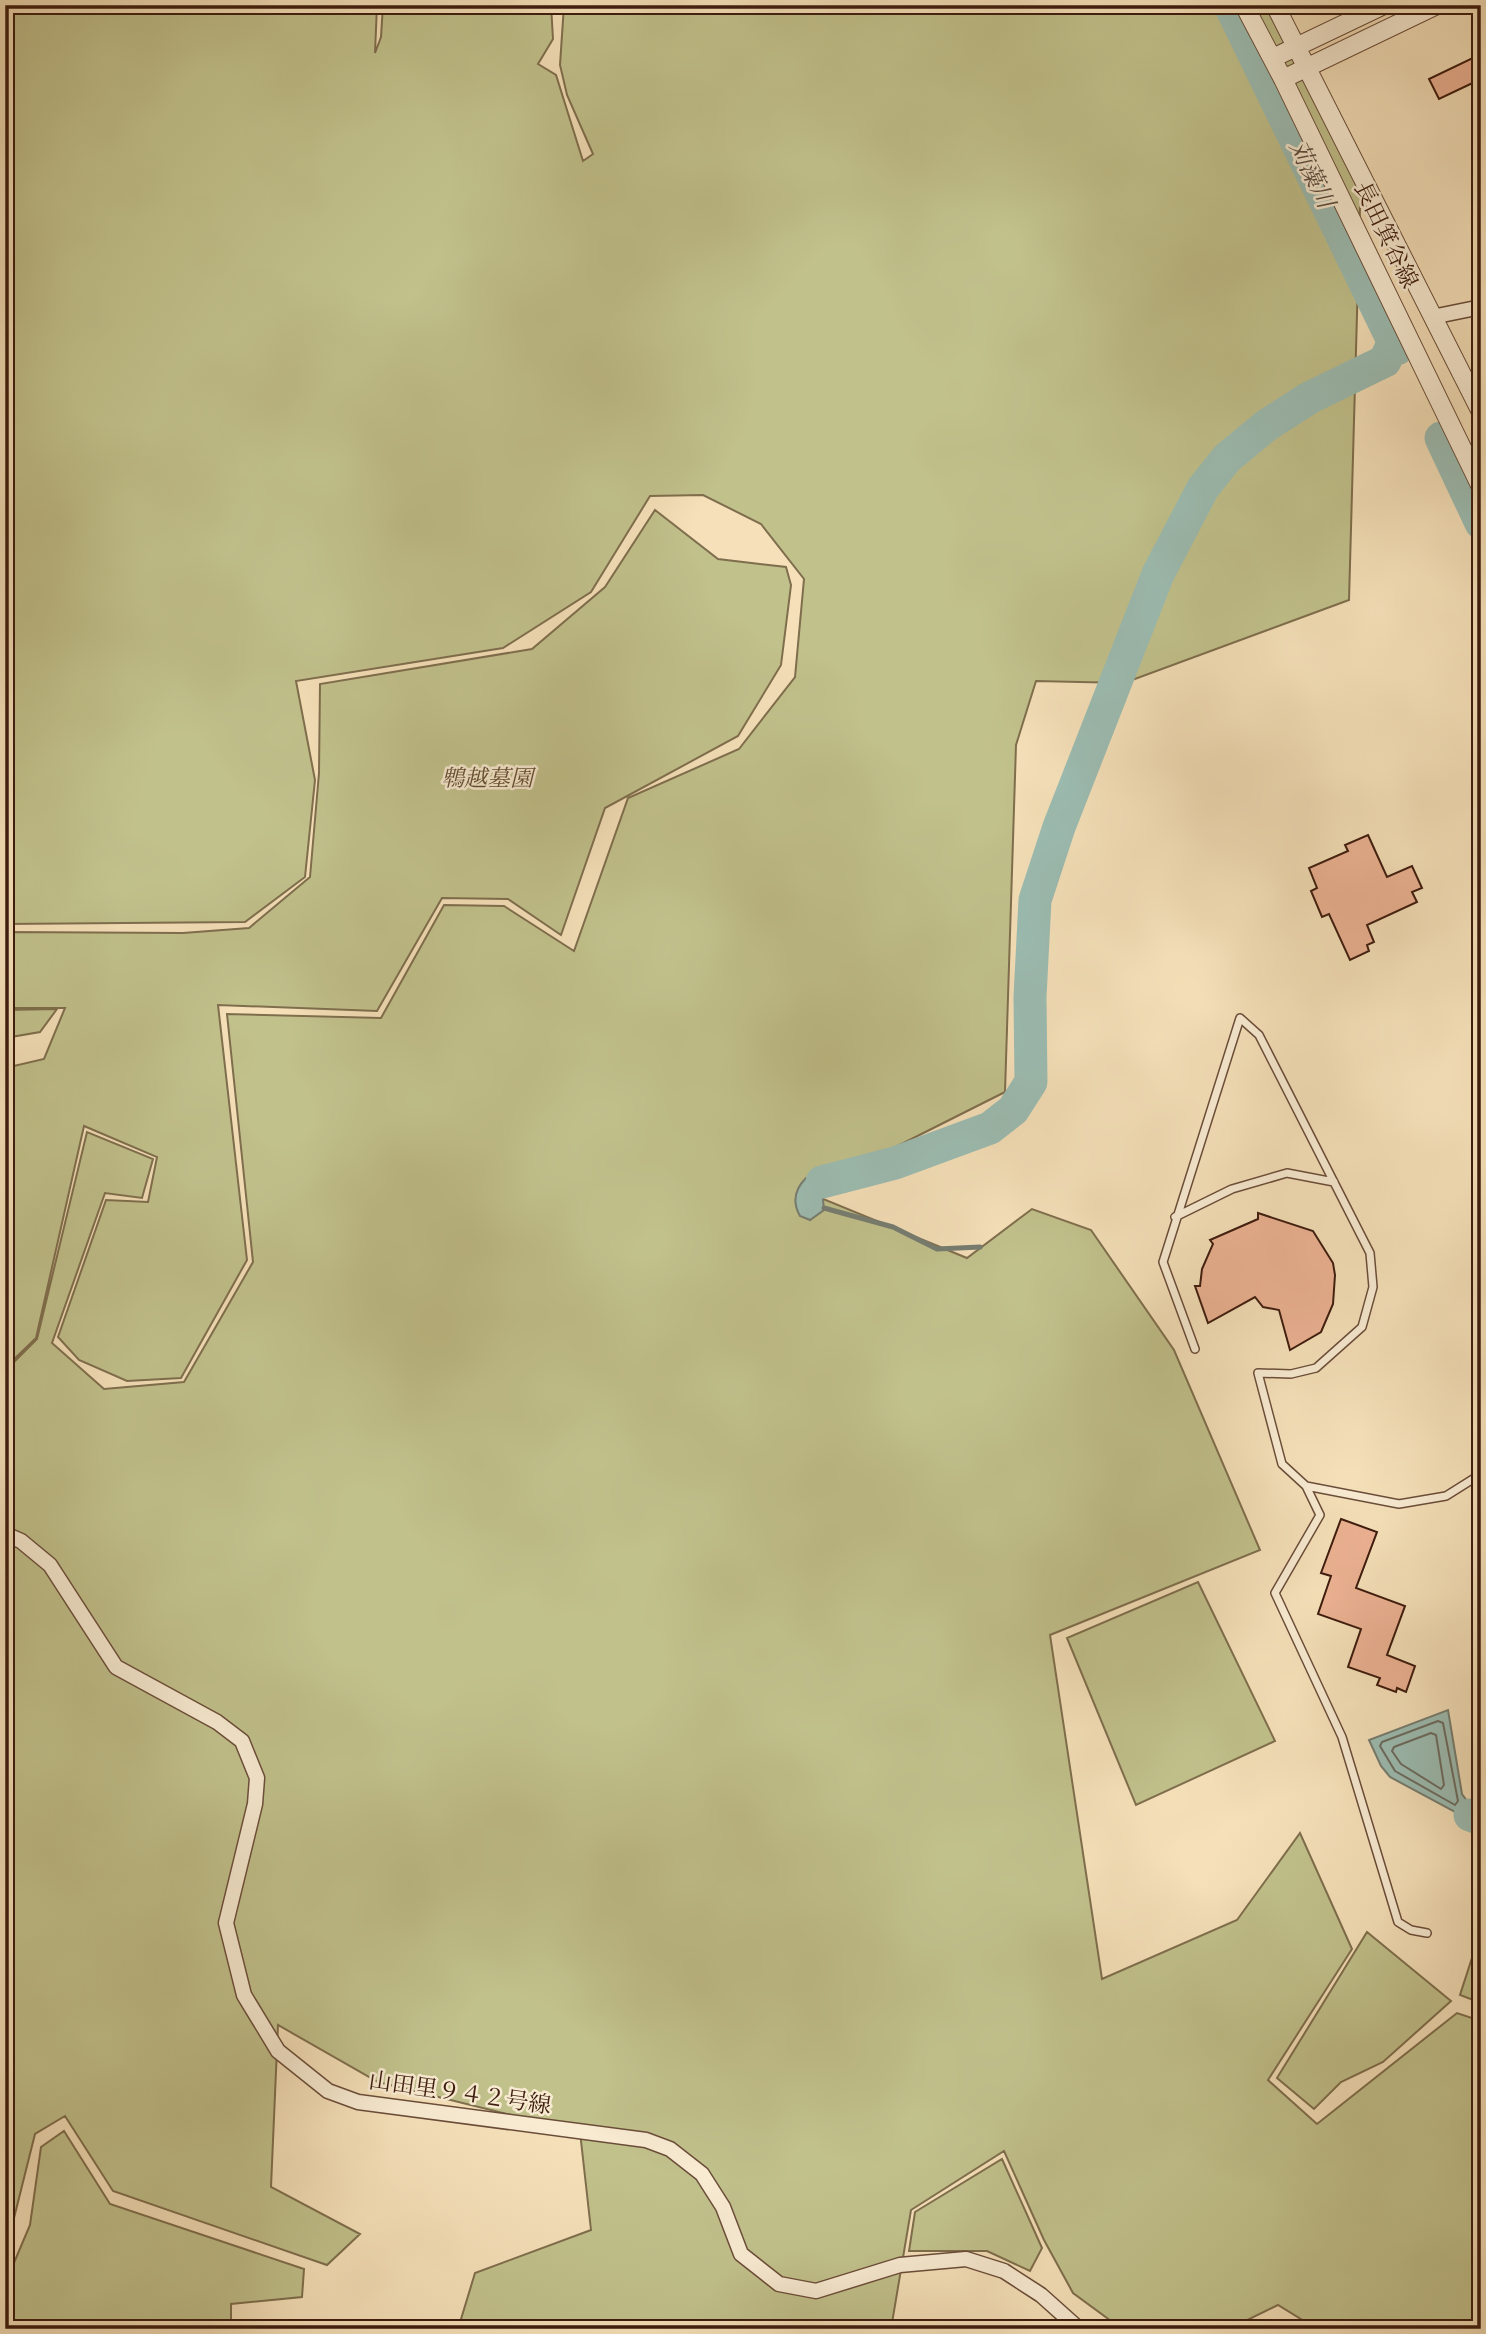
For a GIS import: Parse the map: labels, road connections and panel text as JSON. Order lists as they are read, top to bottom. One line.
{"streets":{"street":["長田箕谷線","山田里９４２号線"]},"water":["苅藻川"],"parks":["鵯越墓園"]}
